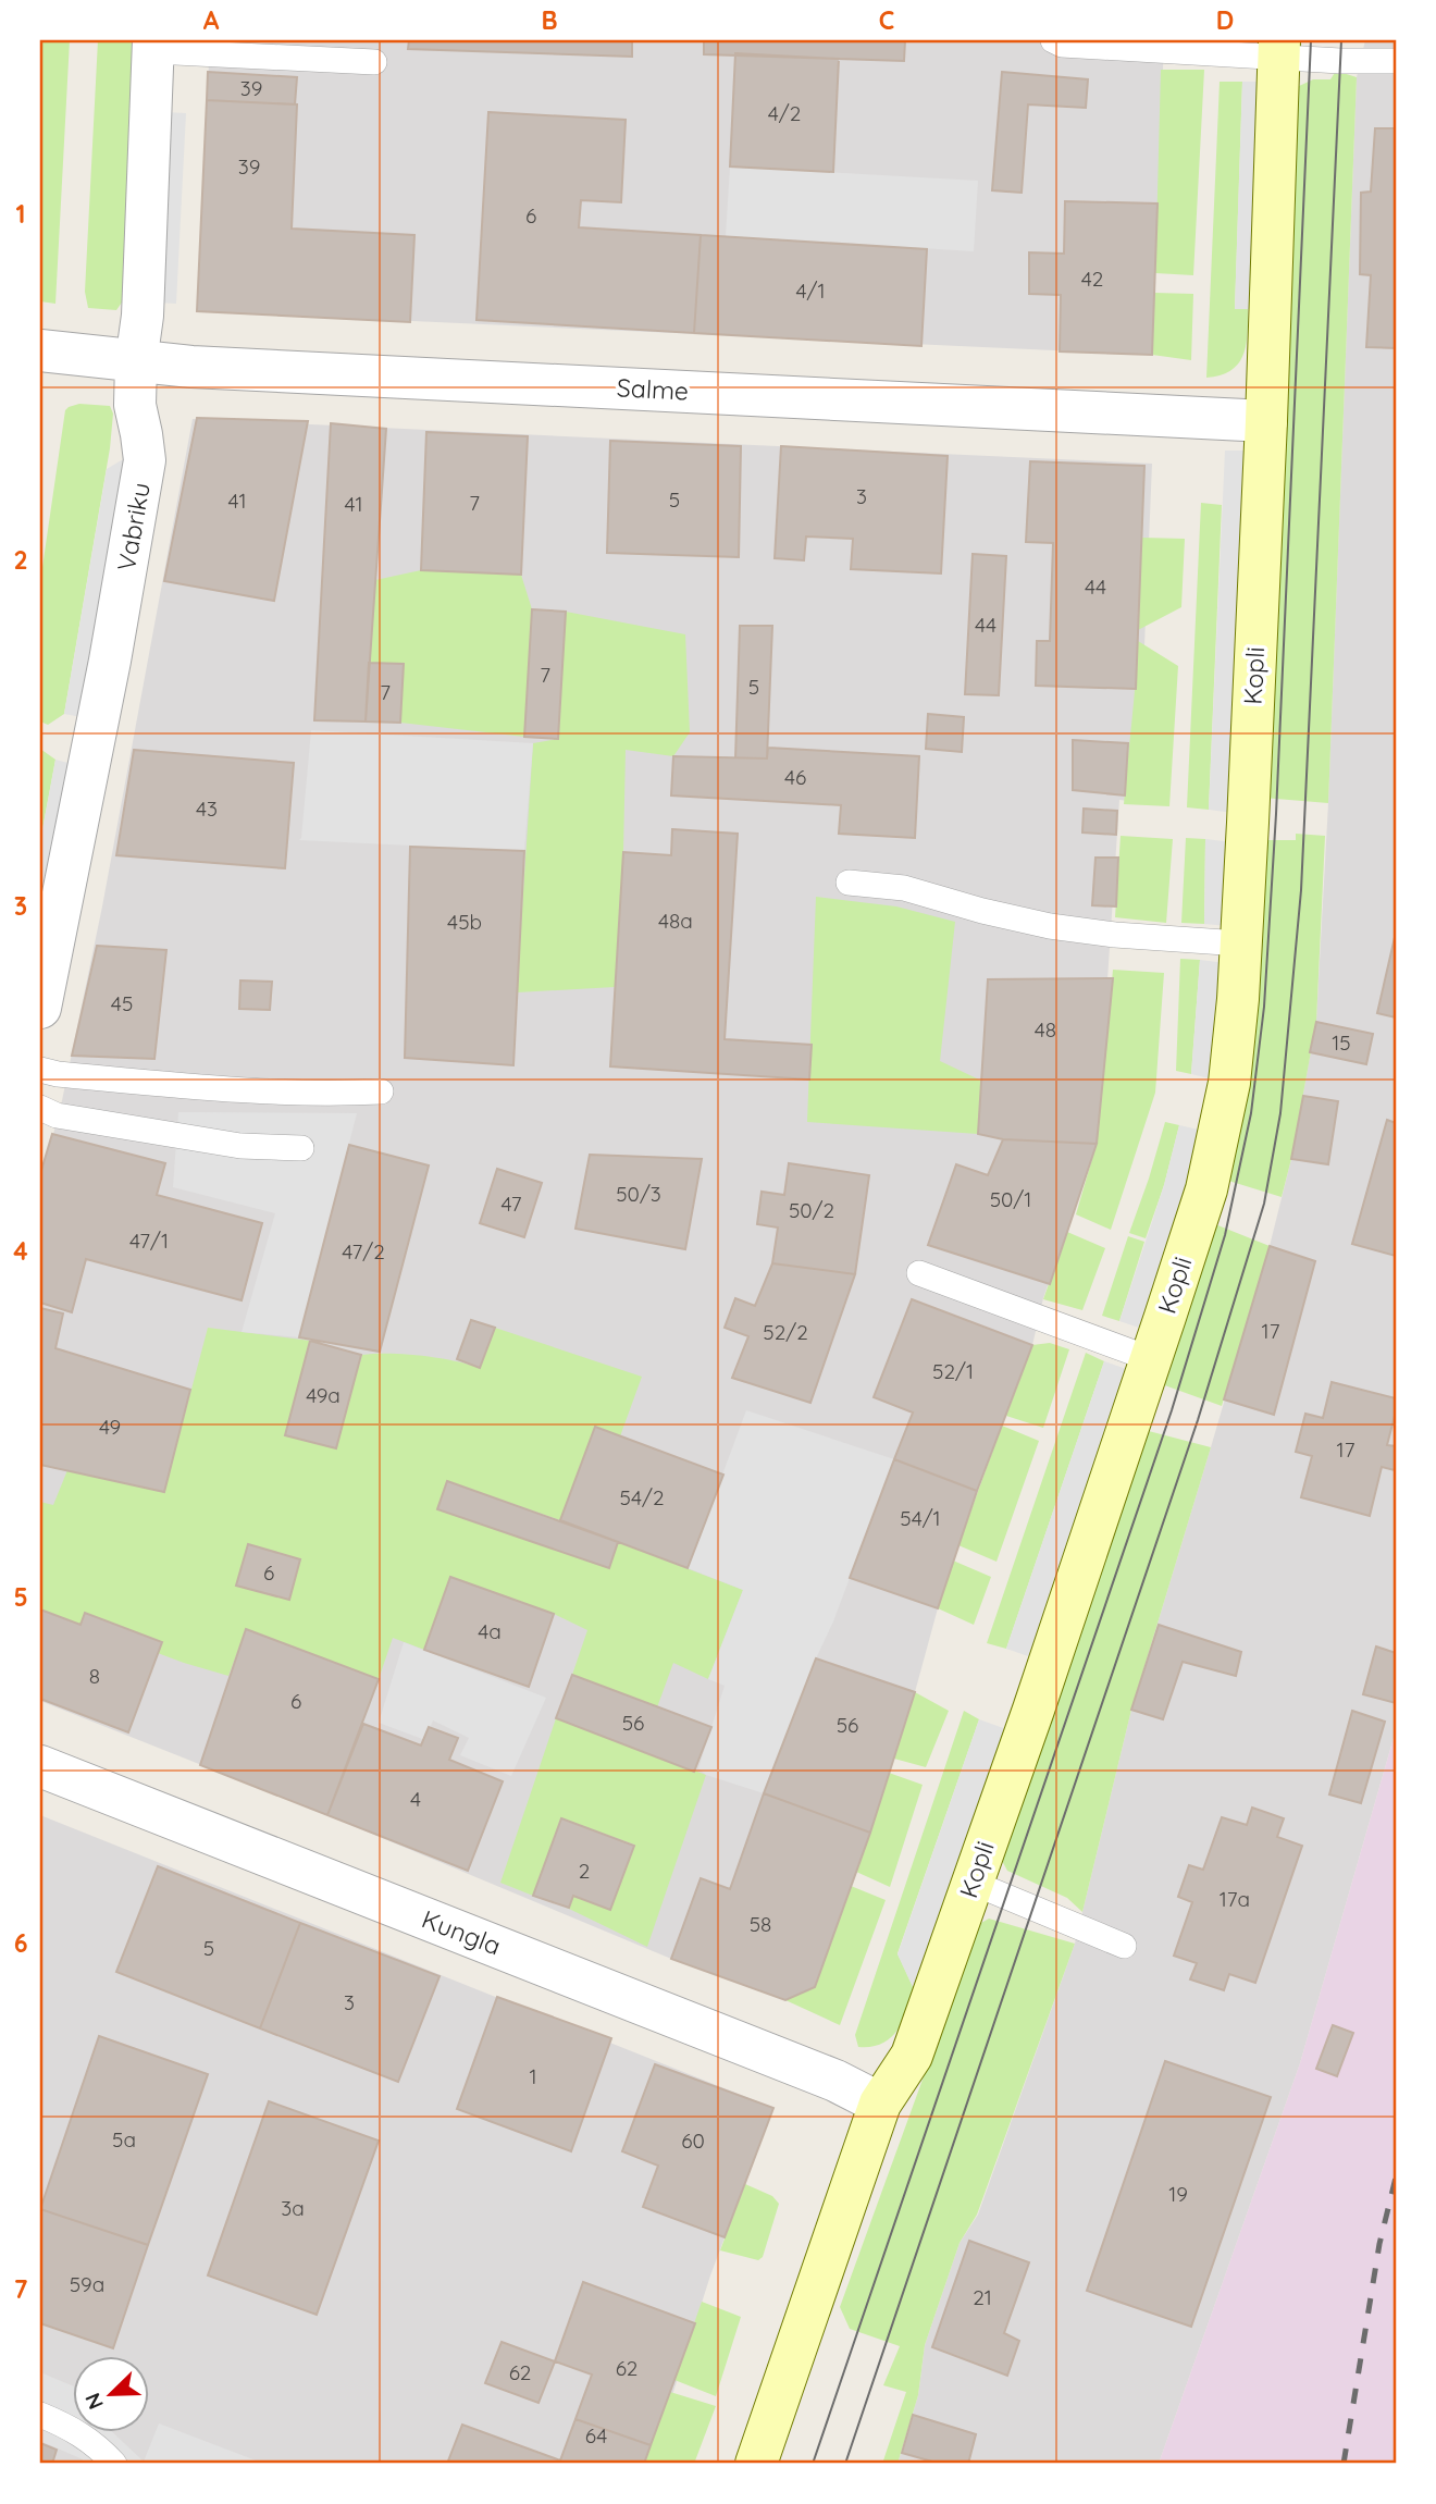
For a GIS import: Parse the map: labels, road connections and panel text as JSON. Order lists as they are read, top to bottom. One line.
{"streets":{"street":["Salme","Vabriku","Kopli","Kungla"]},"crossings":[["Salme","Vabriku"],["Salme","Kopli"],["Kopli","Kungla"]],"house_numbers":["39","4/2","39","6","42","4/1","3","5","41","7","41","44","44","7","5","7","46","43","48a","45b","45","48","15","50/3","50/1","47","50/2","47/1","47/2","17","52/2","52/1","49a","49","17","54/2","54/1","6","4a","8","6","56","56","4","2","17a","58","5","3","1","5a","60","19","3a","59a","21","62","62","64"],"north":"bottom left","grid":{"columns":["A","B","C","D"],"rows":["1","2","3","4","5","6","7"]}}
